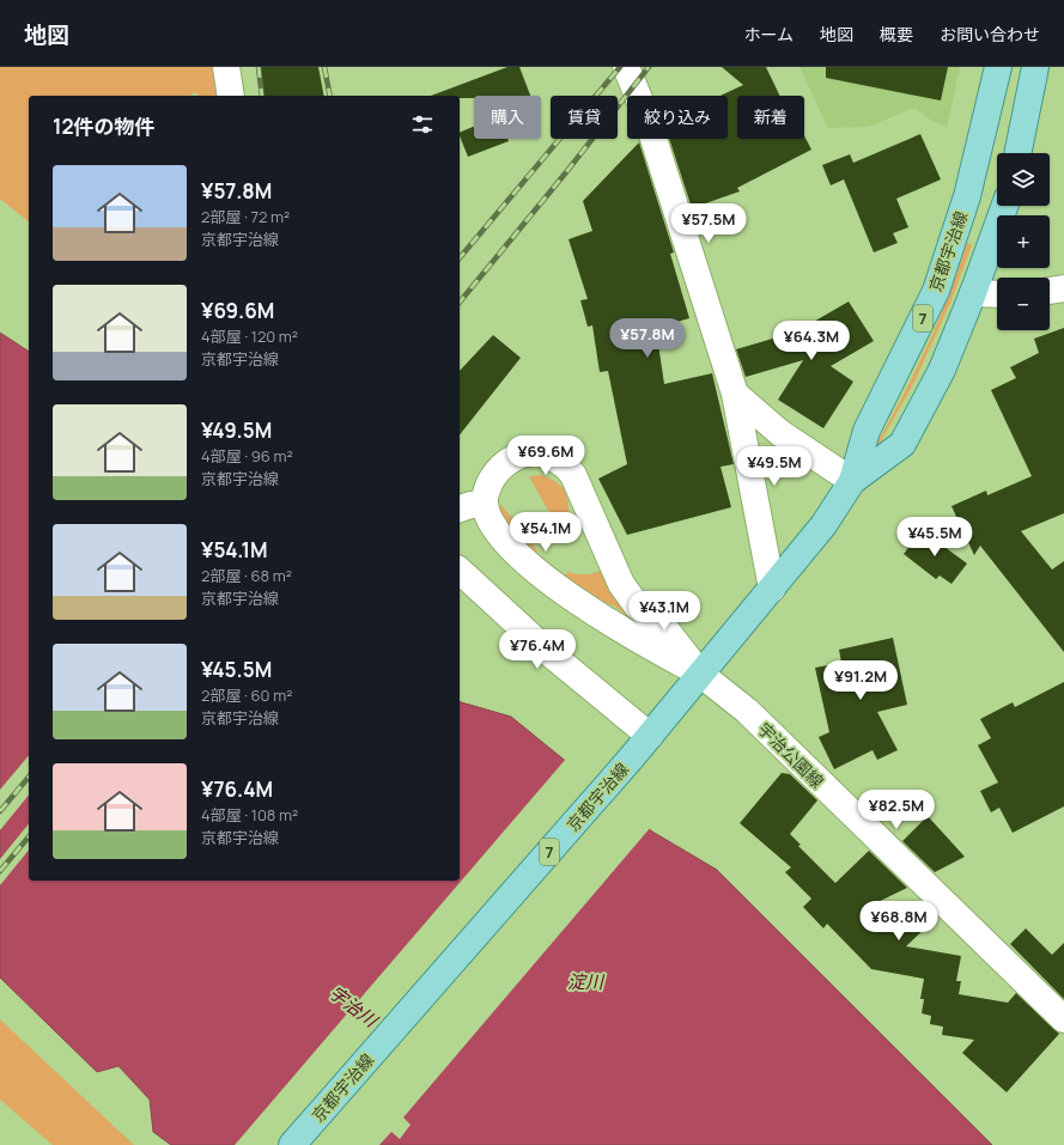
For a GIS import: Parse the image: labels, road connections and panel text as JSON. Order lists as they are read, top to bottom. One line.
{"streets":{"main road":["京都宇治線","7"],"street":["宇治公園線"]},"crossings":[["京都宇治線","宇治公園線"]],"water":["淀川","宇治川"],"page":{"header":"地図","nav":["ホーム","地図","概要","お問い合わせ"],"chip":["購入","賃貸","絞り込み","新着"],"heading":"12件の物件","map_buttons":["+","−"],"list":[{"name":"¥57.8M","note":"2部屋 · 72 m² · 京都宇治線"},{"name":"¥69.6M","note":"4部屋 · 120 m² · 京都宇治線"},{"name":"¥49.5M","note":"4部屋 · 96 m² · 京都宇治線"},{"name":"¥54.1M","note":"2部屋 · 68 m² · 京都宇治線"},{"name":"¥45.5M","note":"2部屋 · 60 m² · 京都宇治線"},{"name":"¥76.4M","note":"4部屋 · 108 m² · 京都宇治線"}],"price":["¥57.5M","¥57.8M","¥64.3M","¥69.6M","¥49.5M","¥54.1M","¥45.5M","¥43.1M","¥76.4M","¥91.2M","¥82.5M","¥68.8M"]}}
